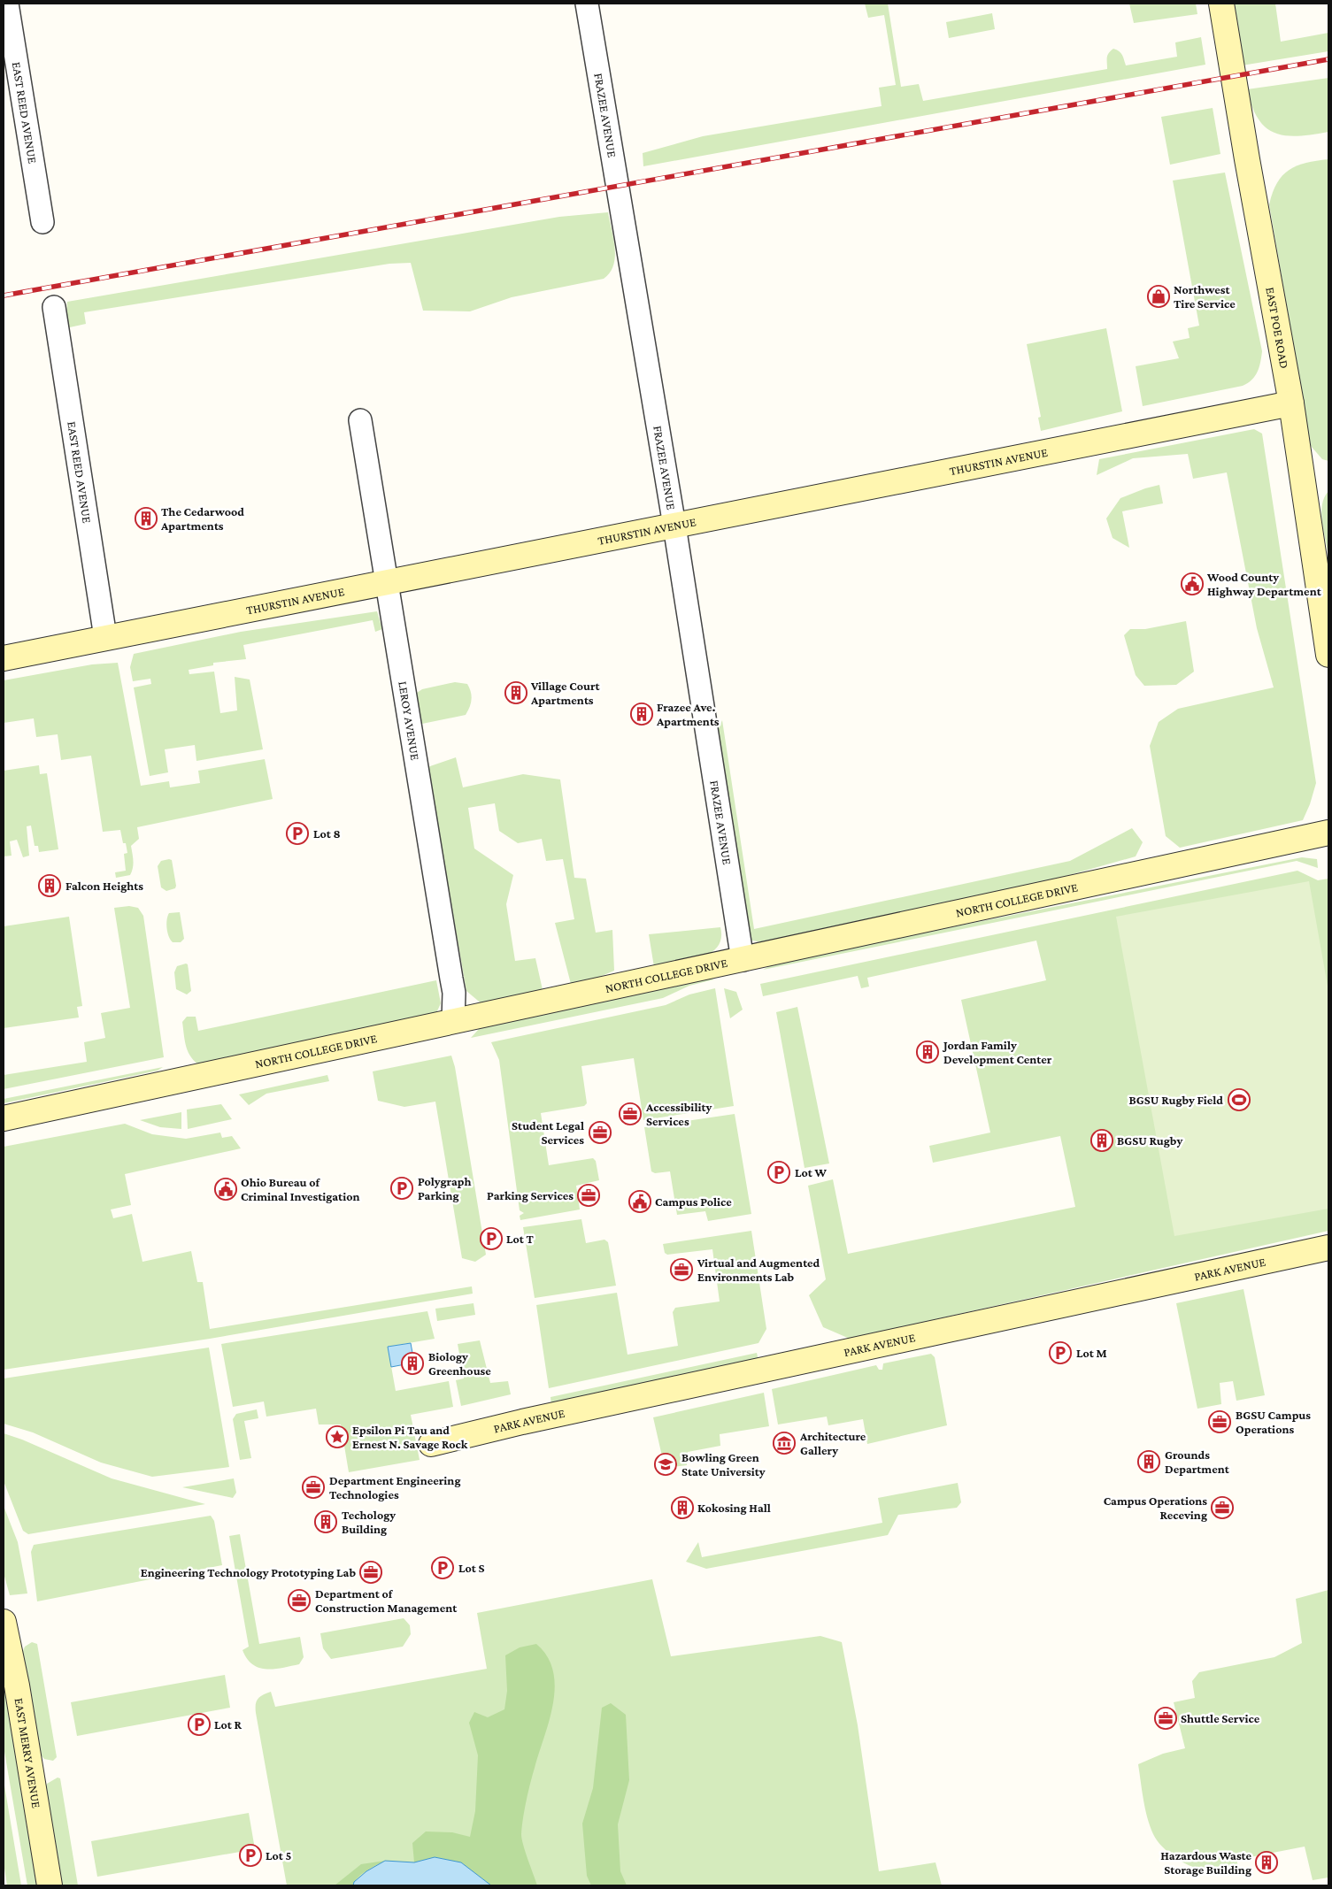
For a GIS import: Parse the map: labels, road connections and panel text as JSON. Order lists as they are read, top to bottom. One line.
{"streets":{"street":["EAST REED AVENUE","FRAZEE AVENUE","EAST POE ROAD","THURSTIN AVENUE","LEROY AVENUE","NORTH COLLEGE DRIVE","PARK AVENUE","EAST MERRY AVENUE"]},"crossings":[["EAST REED AVENUE","THURSTIN AVENUE"],["FRAZEE AVENUE","THURSTIN AVENUE"],["FRAZEE AVENUE","NORTH COLLEGE DRIVE"],["EAST POE ROAD","THURSTIN AVENUE"],["THURSTIN AVENUE","LEROY AVENUE"],["LEROY AVENUE","NORTH COLLEGE DRIVE"]],"places":{"shop":["Northwest Tire Service"],"building":["The Cedarwood Apartments","Village Court Apartments","Frazee Ave. Apartments","Falcon Heights","Jordan Family Development Center","BGSU Rugby","Biology Greenhouse","Grounds Department","Kokosing Hall","Techology Building","Hazardous Waste Storage Building"],"public building":["Wood County Highway Department","Ohio Bureau of Criminal Investigation","Campus Police"],"parking":["Lot 8","Lot W","Polygraph Parking","Lot T","Lot M","Lot S","Lot R","Lot 5"],"sports":["BGSU Rugby Field"],"office":["Accessibility Services","Student Legal Services","Parking Services","Virtual and Augmented Environments Lab","BGSU Campus Operations","Department Engineering Technologies","Campus Operations Receving","Engineering Technology Prototyping Lab","Department of Construction Management","Shuttle Service"],"place":["Epsilon Pi Tau and Ernest N. Savage Rock"],"museum":["Architecture Gallery"],"school or university":["Bowling Green State University"]}}
